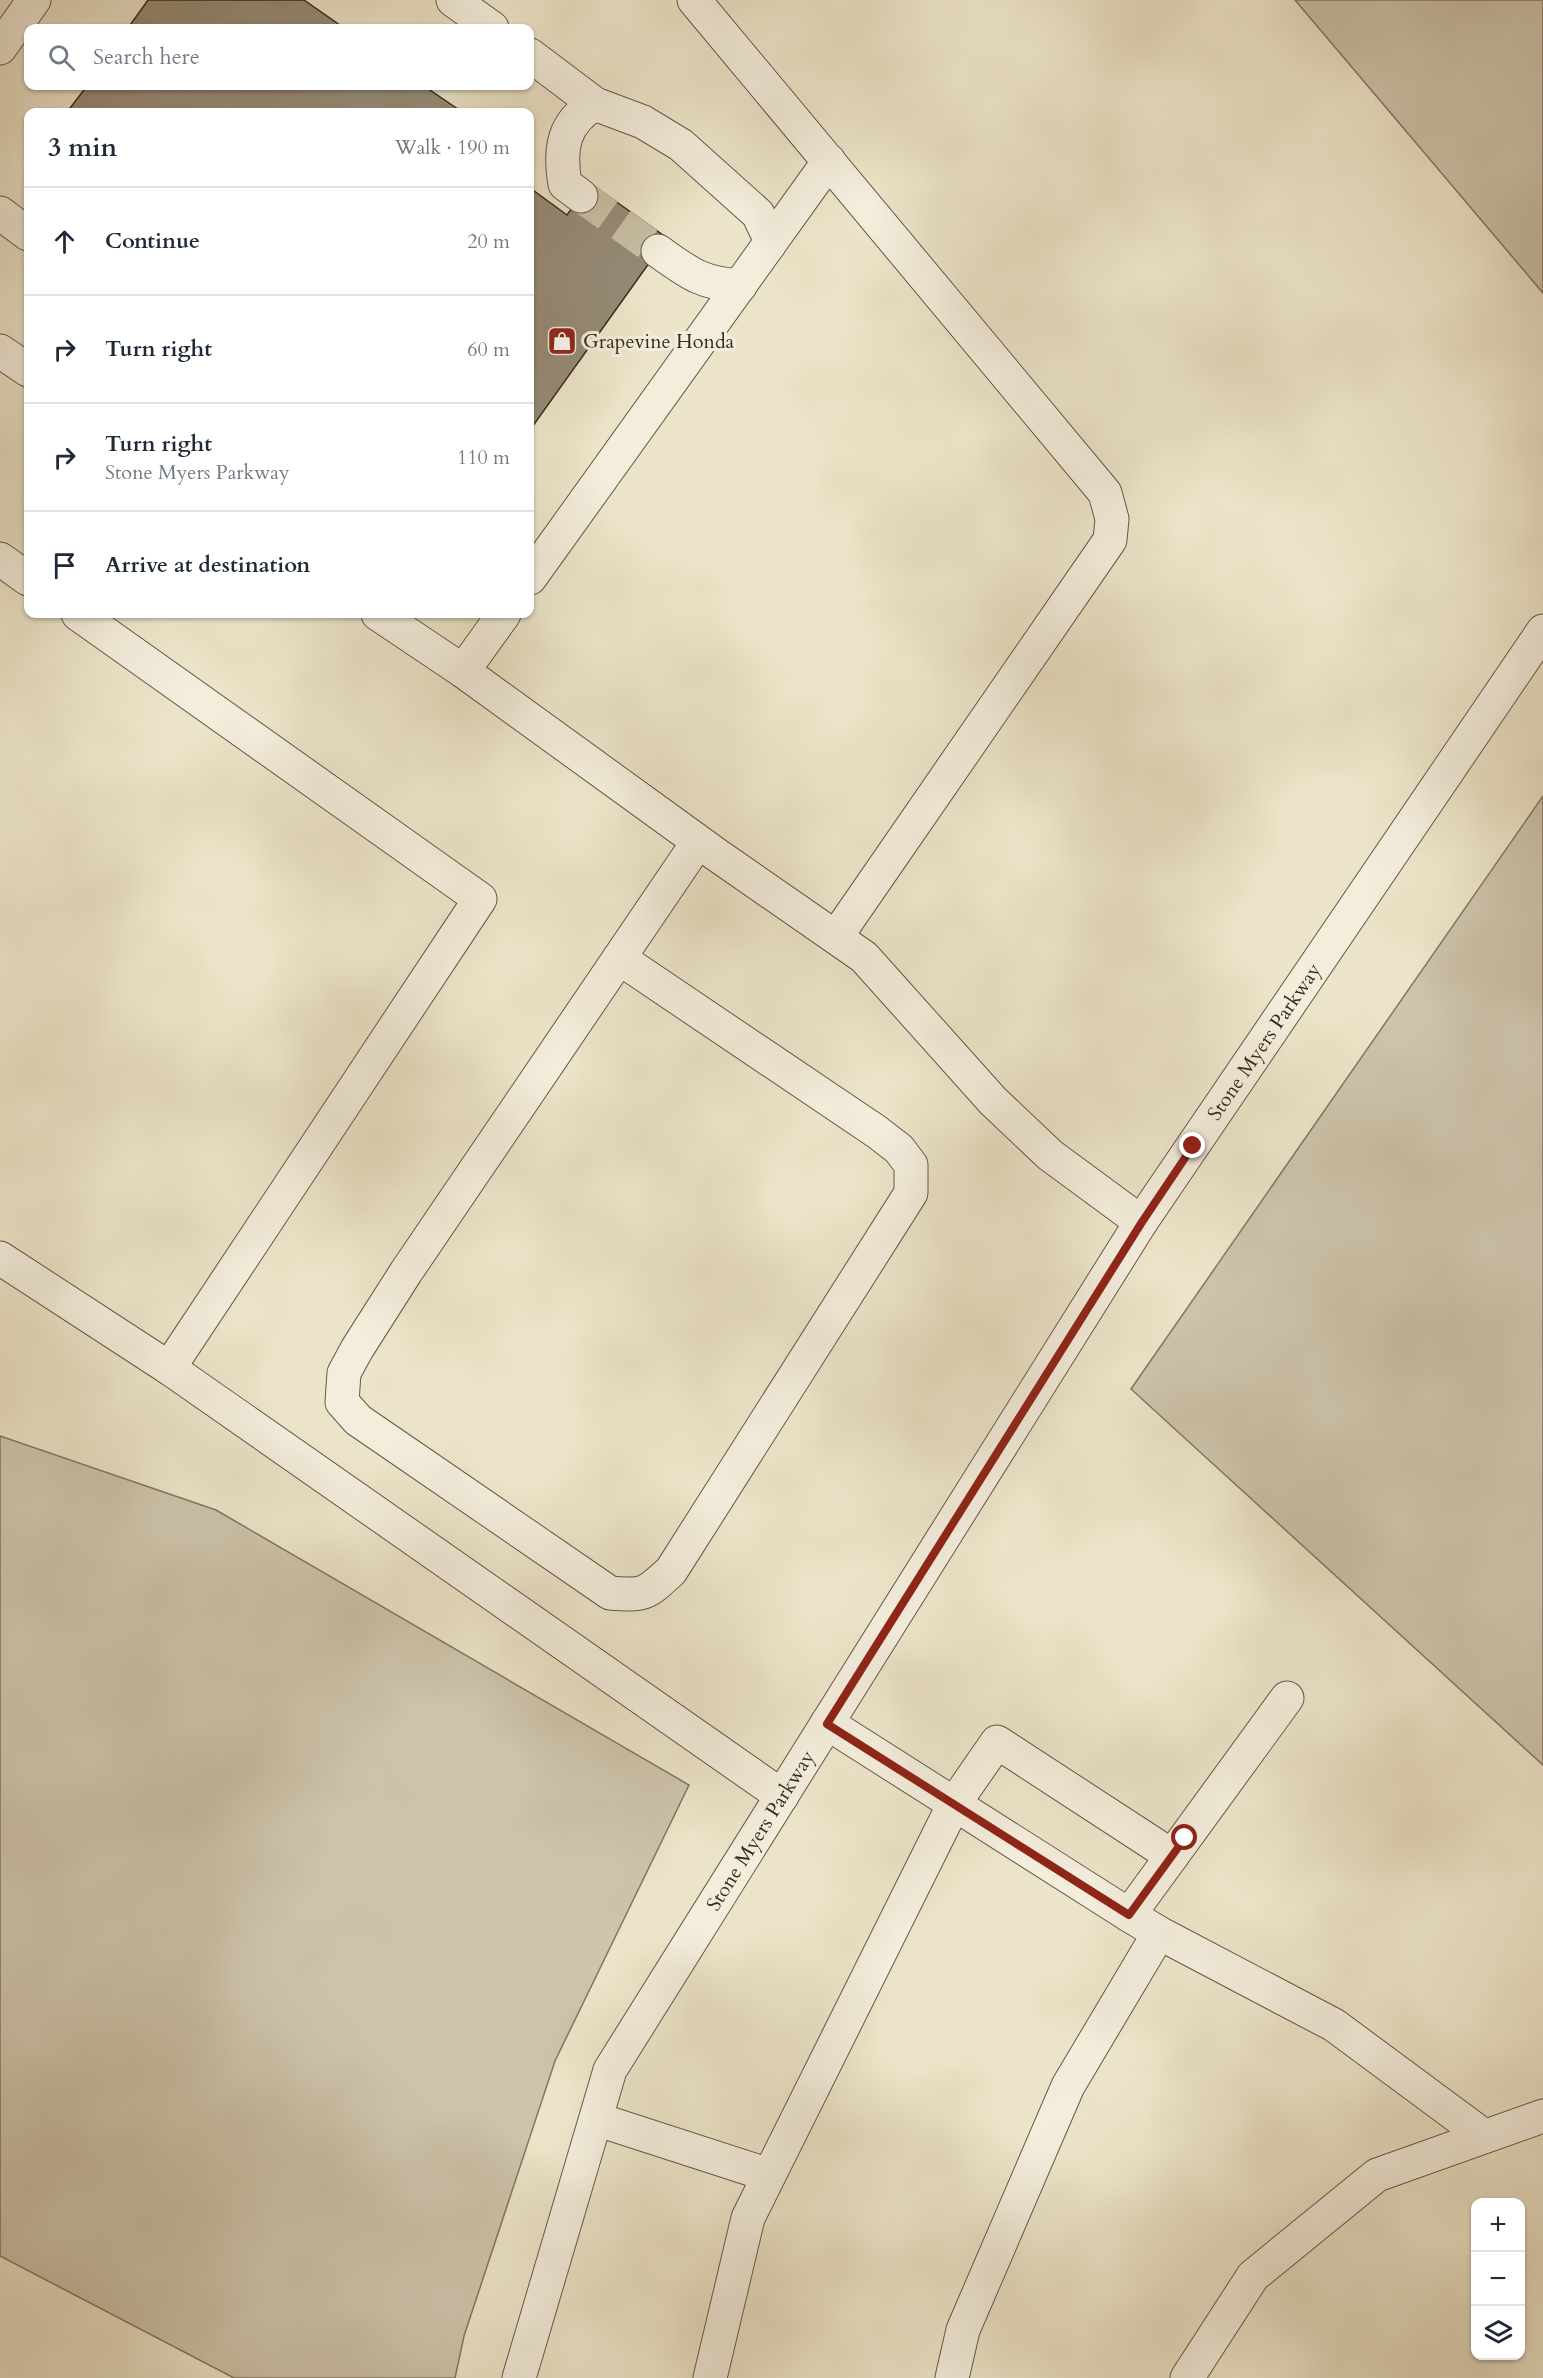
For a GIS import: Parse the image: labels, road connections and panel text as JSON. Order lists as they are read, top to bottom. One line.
{"streets":{"street":["Stone Myers Parkway"]},"places":{"shop":["Grapevine Honda"]},"page":{"search":"Search here","heading":["3 min","Walk · 190 m"],"list":[["Continue","20 m"],["Turn right","60 m"],["Turn right","Stone Myers Parkway","110 m"],"Arrive at destination"],"map_buttons":["+","−"]}}
